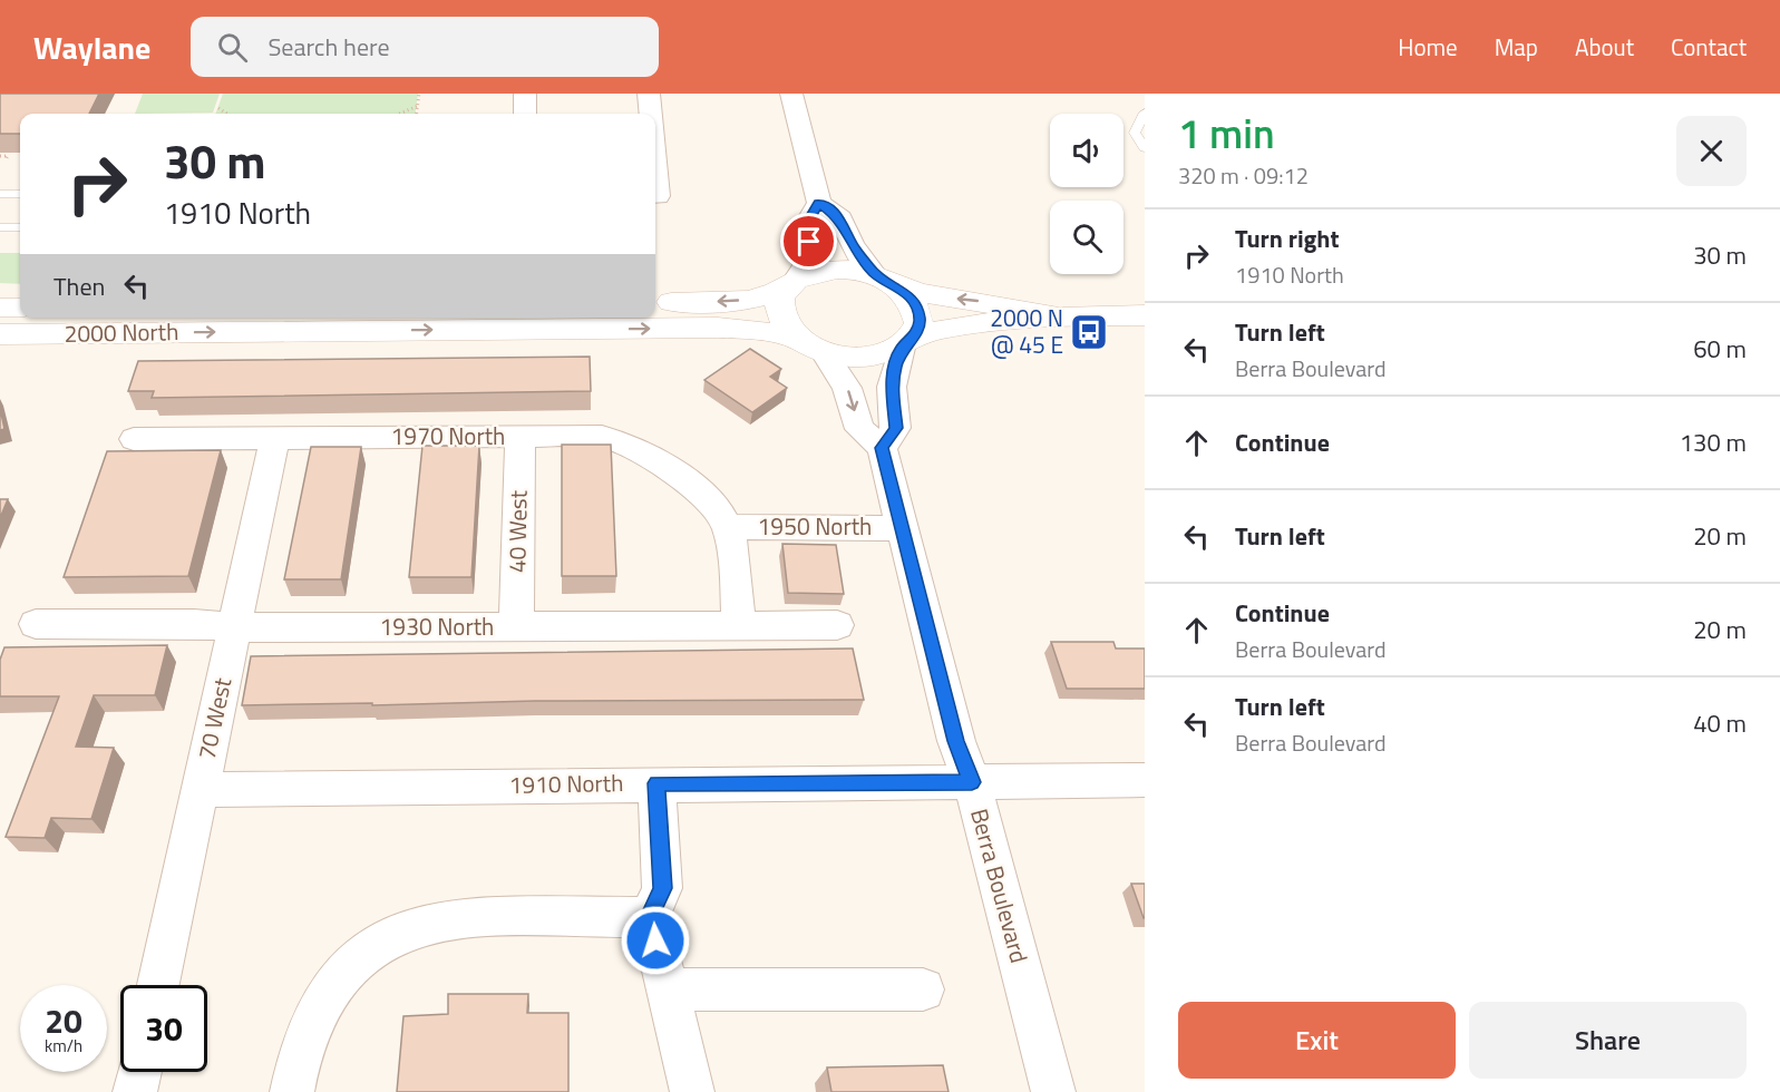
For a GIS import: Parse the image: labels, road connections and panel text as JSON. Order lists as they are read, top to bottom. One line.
{"streets":{"street":["2000 North","1970 North","1950 North","40 West","1930 North","70 West","1910 North","Berra Boulevard"]},"crossings":[["1970 North","1950 North"],["1970 North","40 West"],["1970 North","70 West"],["1950 North","Berra Boulevard"],["40 West","1930 North"],["1930 North","70 West"],["70 West","1910 North"],["1910 North","Berra Boulevard"]],"one_way":["2000 North"],"places":{"bus stop":["2000 N @ 45 E"]},"page":{"header":"Waylane","search":"Search here","nav":["Home","Map","About","Contact"],"heading":["1 min","320 m · 09:12"],"turn":["30 m","1910 North"],"list":[{"name":"Turn right","note":"1910 North","value":"30 m"},{"name":"Turn left","note":"Berra Boulevard","value":"60 m"},{"name":"Continue","value":"130 m"},{"name":"Turn left","value":"20 m"},{"name":"Continue","note":"Berra Boulevard","value":"20 m"},{"name":"Turn left","note":"Berra Boulevard","value":"40 m"}],"then":"Then","speed":"20 km/h","limit":"30","buttons":["Exit","Share"]}}
